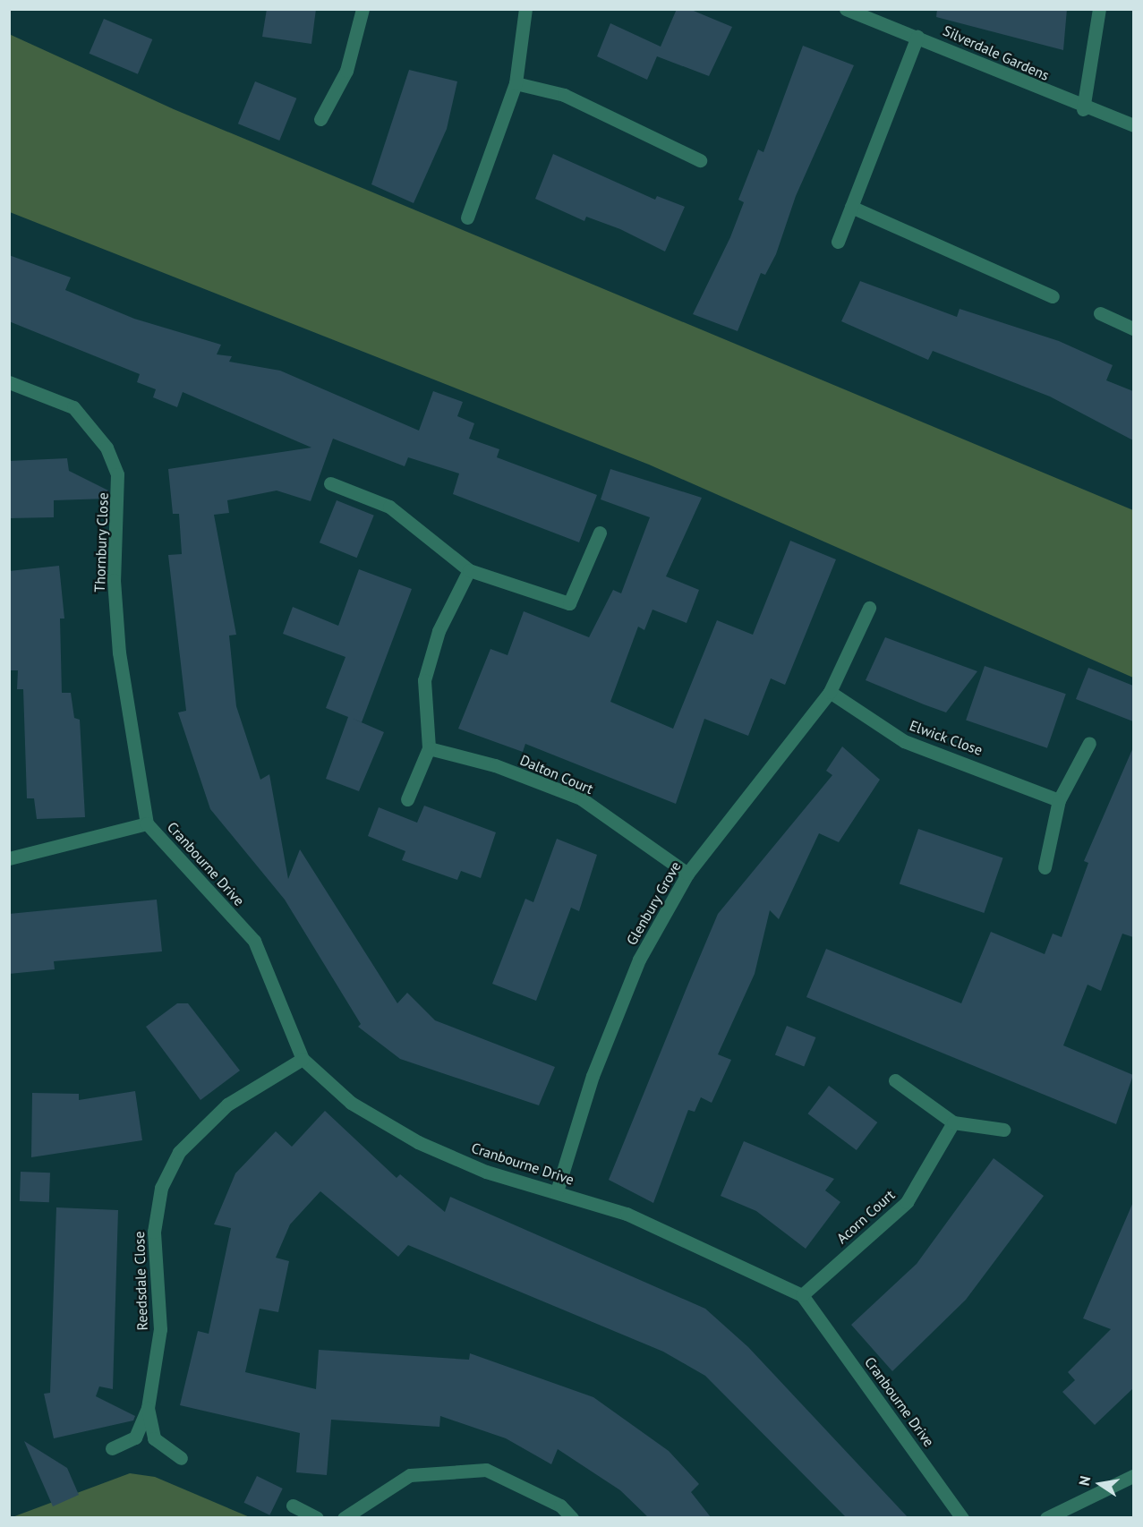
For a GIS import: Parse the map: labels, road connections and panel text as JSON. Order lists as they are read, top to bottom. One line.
{"streets":{"street":["Silverdale Gardens","Thornbury Close","Elwick Close","Dalton Court","Cranbourne Drive","Glenbury Grove","Acorn Court","Reedsdale Close"]},"crossings":[["Thornbury Close","Cranbourne Drive"],["Elwick Close","Glenbury Grove"],["Dalton Court","Glenbury Grove"],["Cranbourne Drive","Glenbury Grove"],["Cranbourne Drive","Acorn Court"],["Cranbourne Drive","Reedsdale Close"]],"north":"left"}
